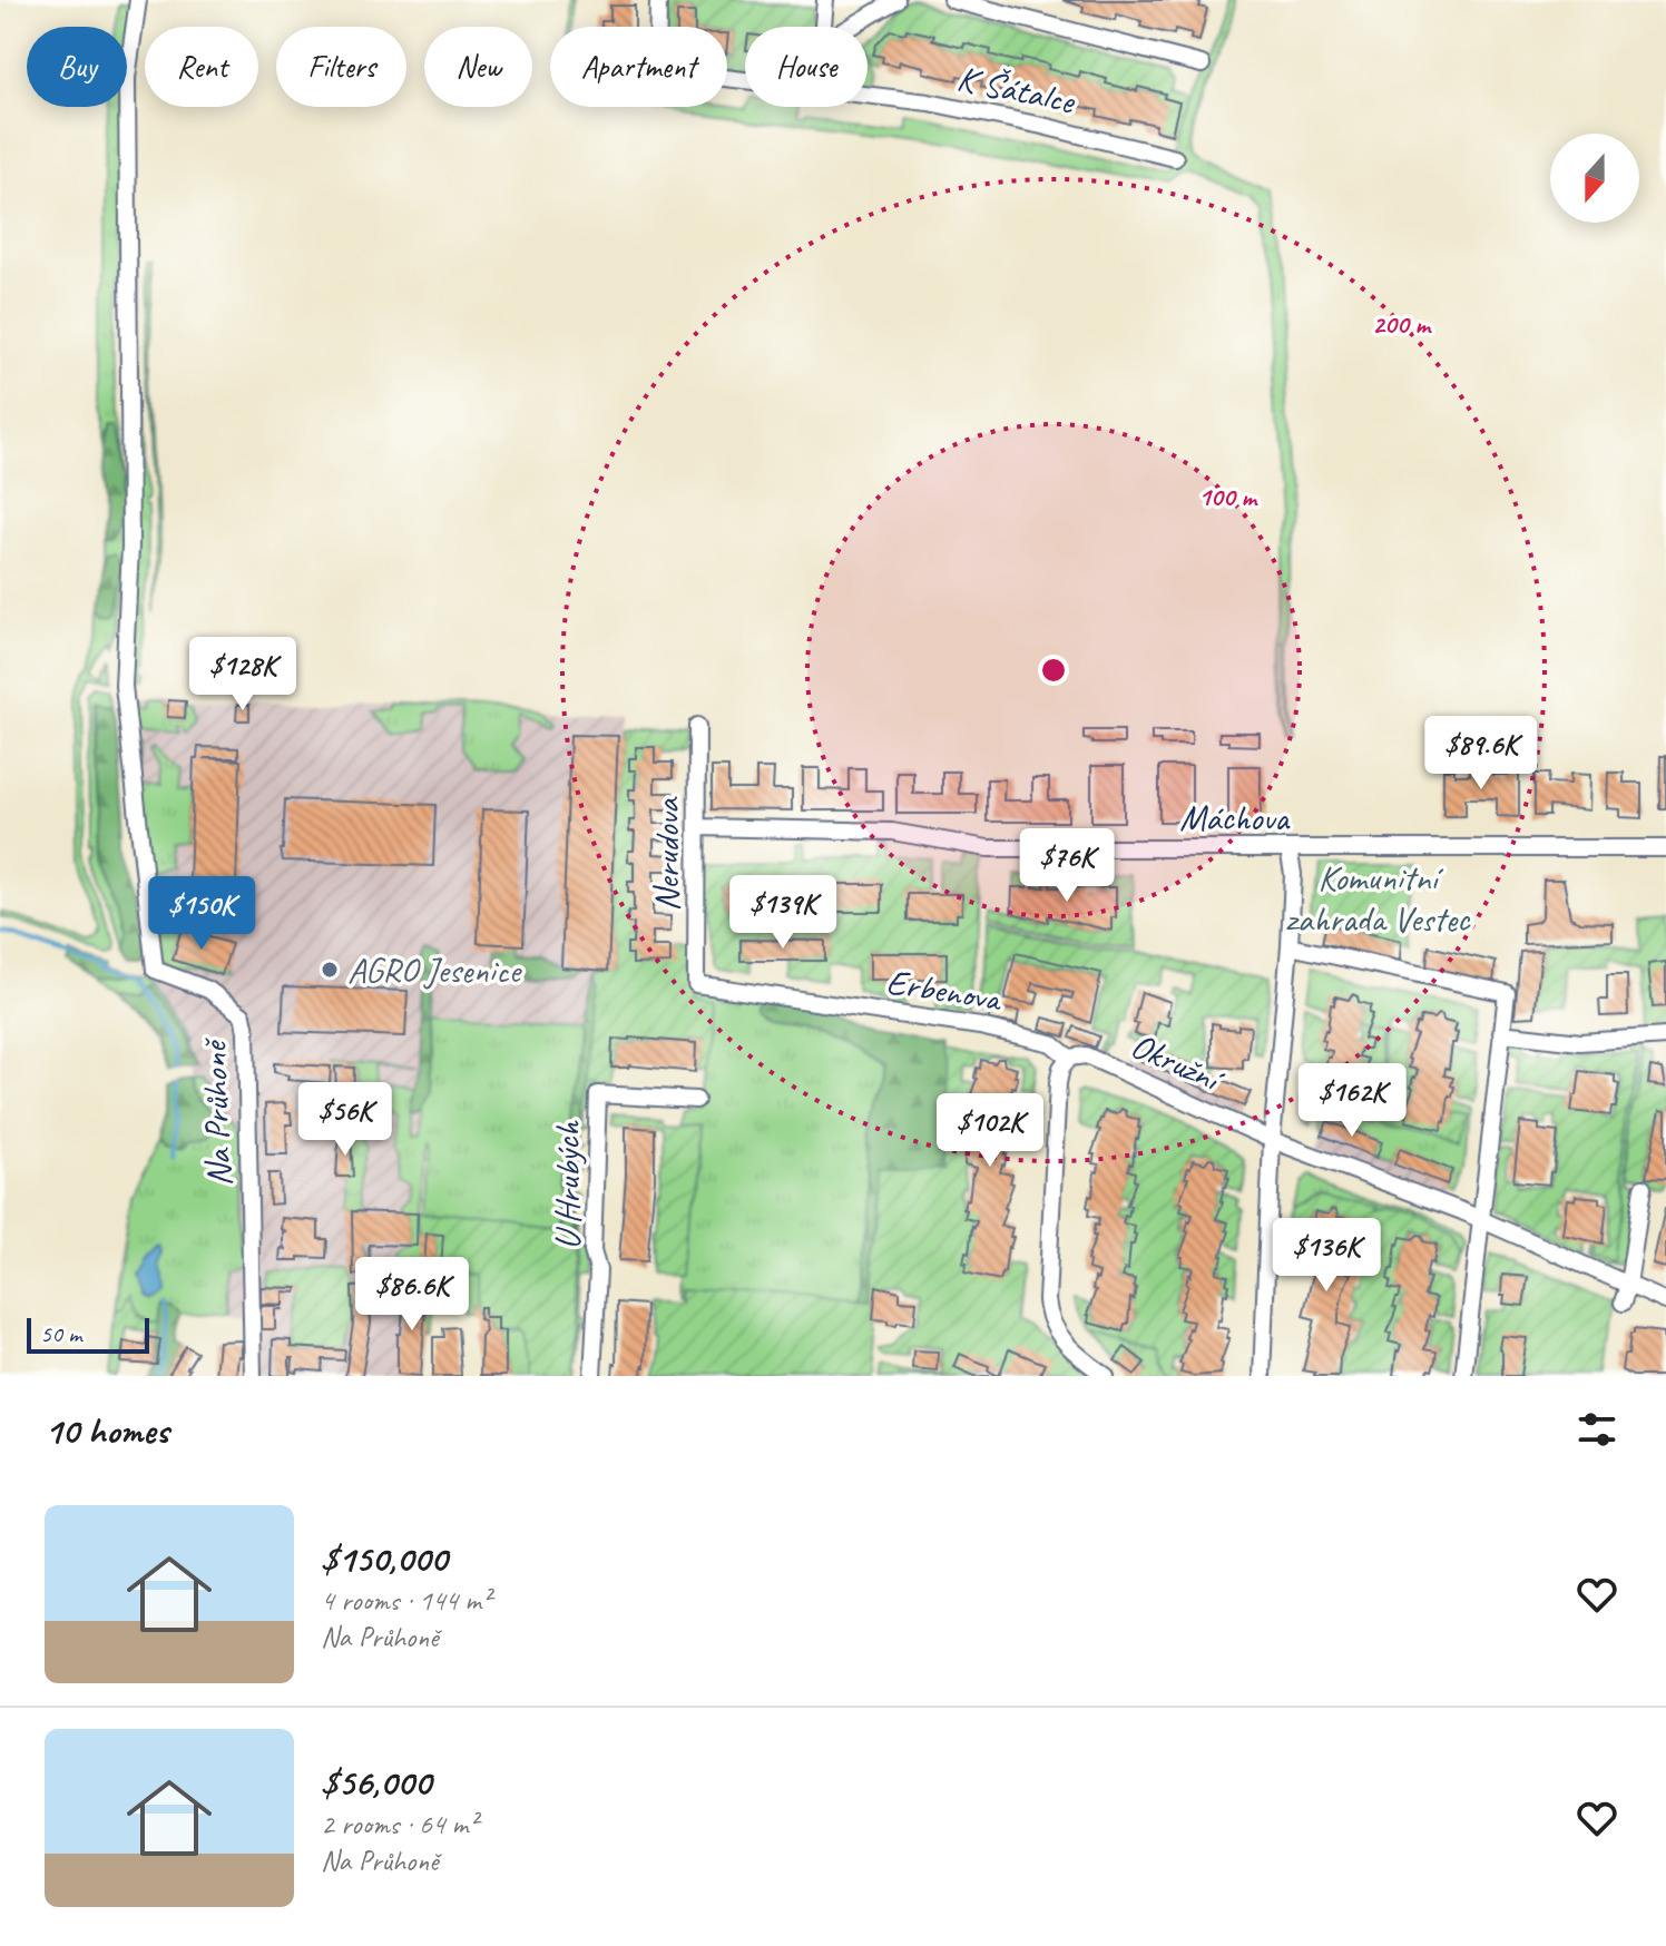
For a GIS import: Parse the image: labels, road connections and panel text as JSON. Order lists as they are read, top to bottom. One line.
{"streets":{"street":["K Šátalce","Máchova","Nerudova","Erbenova","Okružní","Na Průhoně","U Hrubých"]},"crossings":[["Máchova","Nerudova"],["Nerudova","Erbenova"],["Erbenova","Okružní"]],"parks":["Komunitní zahrada Vestec"],"places":["AGRO Jesenice"],"scale_bar":"50 m","north":"bottom","page":{"chip":["Buy","Rent","Filters","New","Apartment","House"],"price":["$128K","$89.6K","$76K","$139K","$150K","$162K","$56K","$102K","$136K","$86.6K"],"scale":"50 m","heading":"10 homes","list":[{"name":"$150,000","note":"4 rooms · 144 m² · Na Průhoně"},{"name":"$56,000","note":"2 rooms · 64 m² · Na Průhoně"}]},"rings":["200 m","100 m"]}
